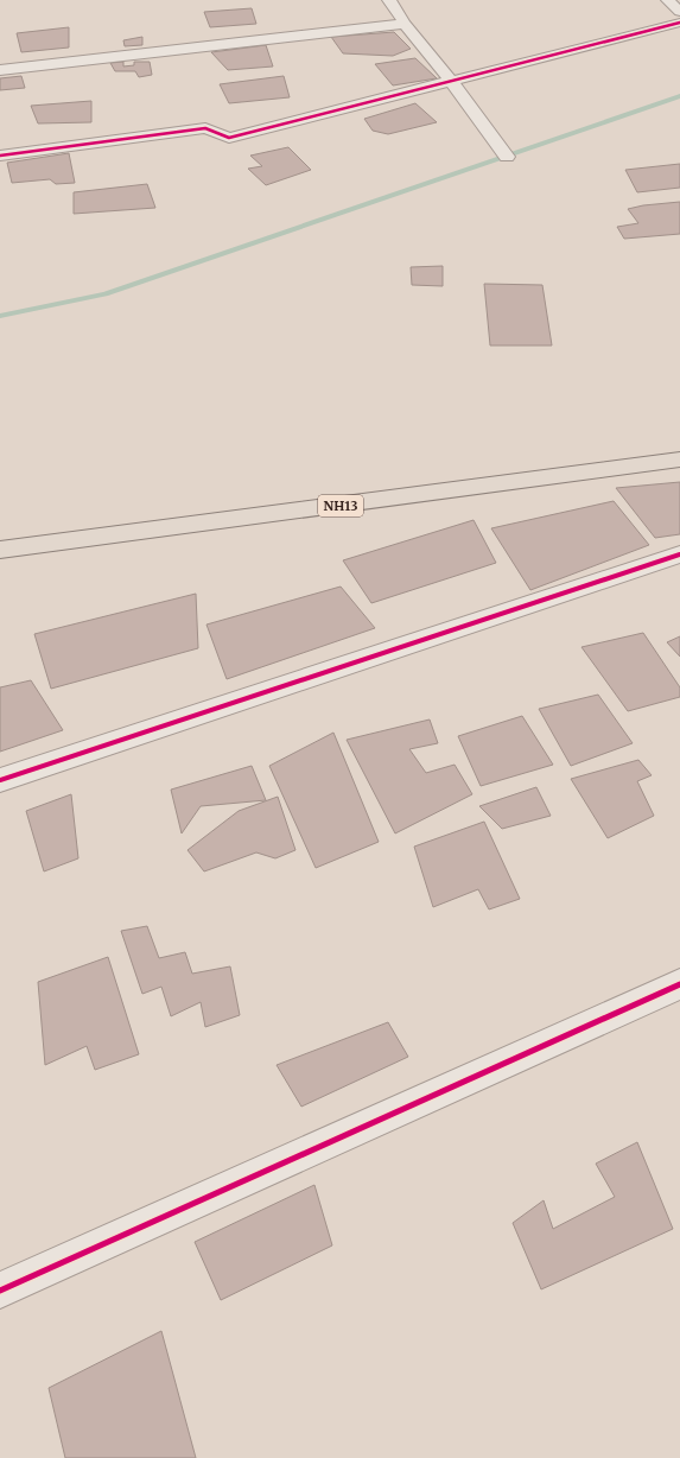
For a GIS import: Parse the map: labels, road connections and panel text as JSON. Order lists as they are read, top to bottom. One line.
{"streets":{"main road":["NH13"]}}
